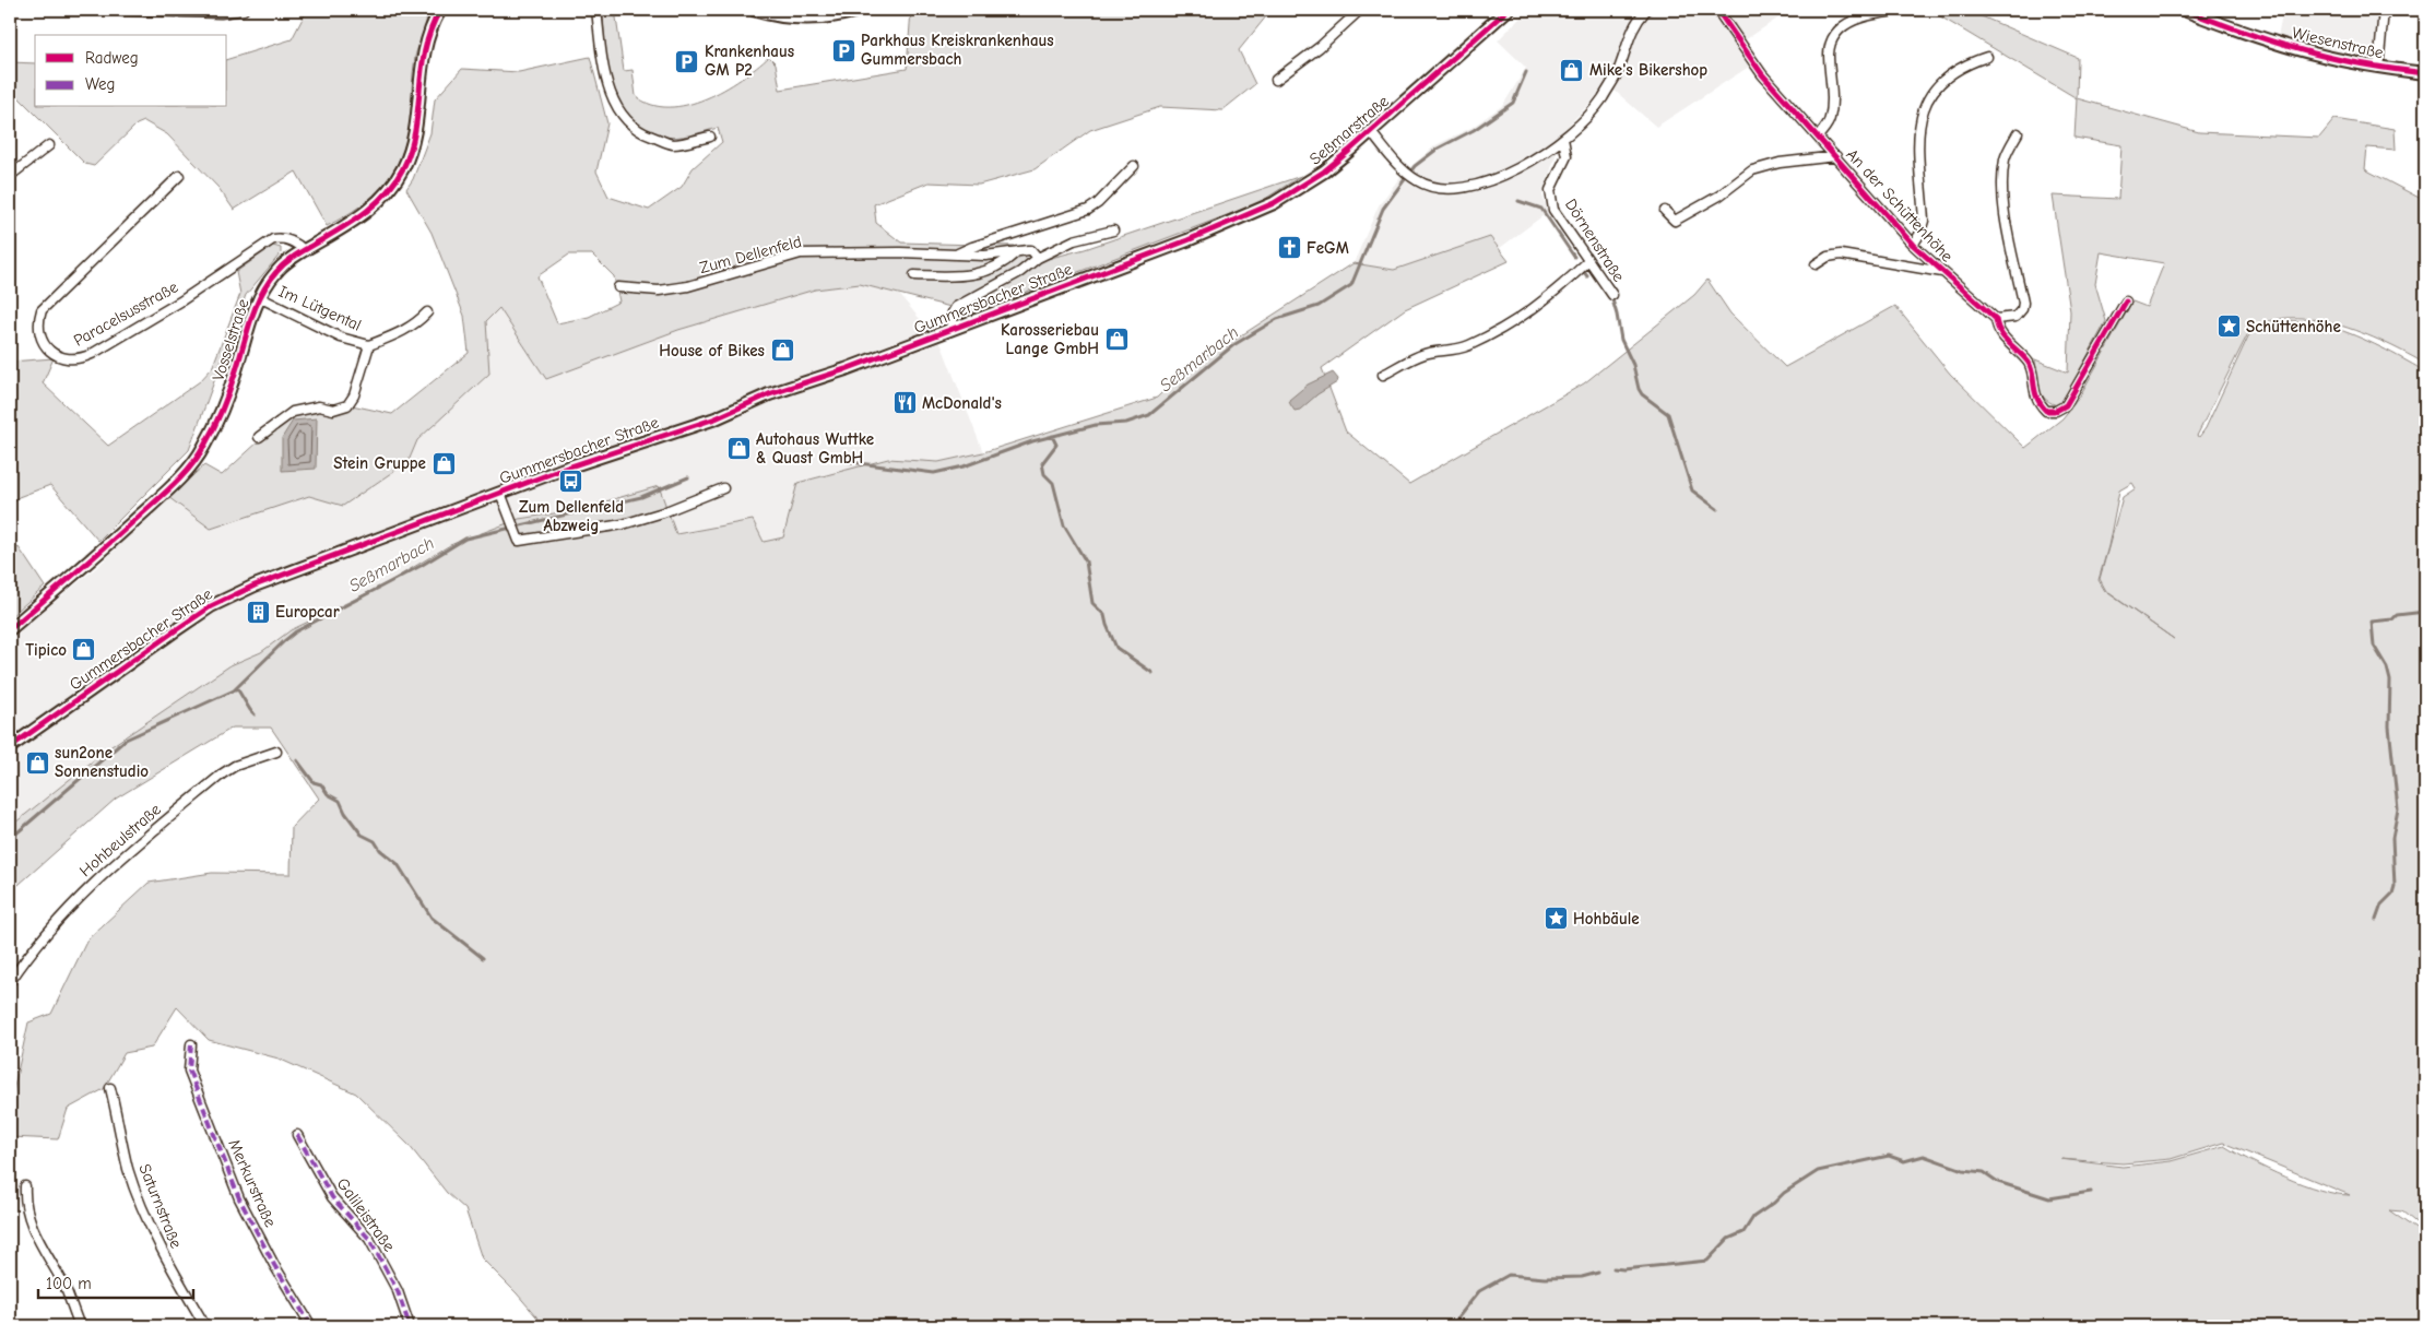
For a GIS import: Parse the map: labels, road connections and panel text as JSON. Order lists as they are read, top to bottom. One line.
{"streets":{"main road":["Wiesenstraße","Seßmarstraße","Gummersbacher Straße","Vosselstraße"],"street":["An der Schüttenhöhe","Dörnenstraße","Zum Dellenfeld","Im Lütgental","Paracelsusstraße","Hohbeulstraße","Merkurstraße","Saturnstraße","Galileistraße"]},"crossings":[["Seßmarstraße","Gummersbacher Straße"],["Im Lütgental","Vosselstraße"],["Paracelsusstraße","Vosselstraße"]],"water":["Seßmarbach"],"places":{"parking":["Parkhaus Kreiskrankenhaus Gummersbach","Krankenhaus GM P2"],"shop":["Mike's Bikershop","Karosseriebau Lange GmbH","House of Bikes","Autohaus Wuttke & Quast GmbH","Stein Gruppe","Tipico","sun2one Sonnenstudio"],"church":["FeGM"],"place":["Schüttenhöhe","Hohbäule"],"restaurant":["McDonald's"],"bus stop":["Zum Dellenfeld Abzweig"],"building":["Europcar"]},"legend":["Radweg","Weg"],"scale_bar":"100 m"}
